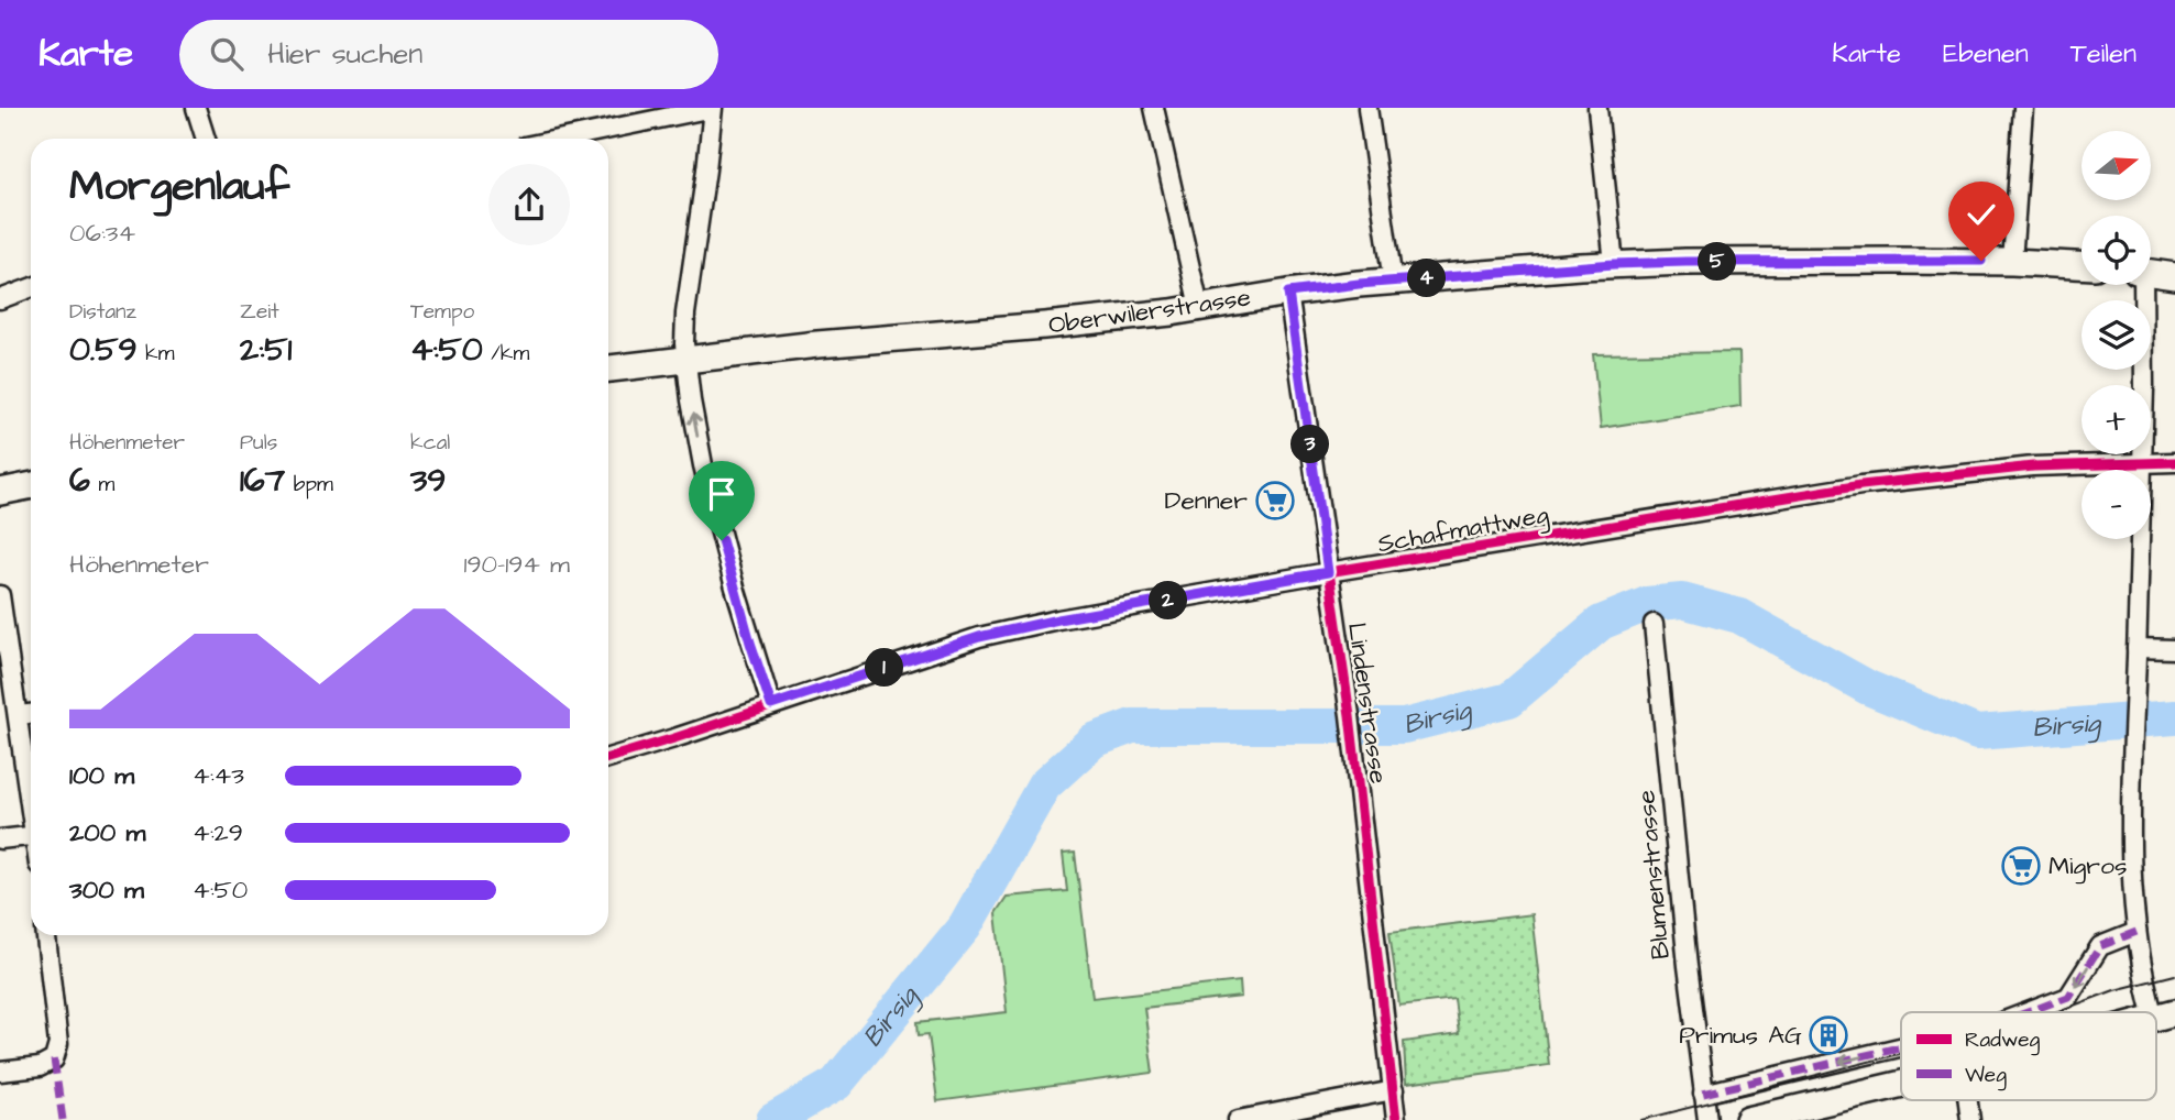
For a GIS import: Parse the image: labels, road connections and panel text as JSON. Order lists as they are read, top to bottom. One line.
{"streets":{"main road":["Oberwilerstrasse"],"street":["Schafmattweg","Lindenstrasse","Blumenstrasse"]},"crossings":[["Oberwilerstrasse","Lindenstrasse"],["Schafmattweg","Lindenstrasse"]],"water":["Birsig"],"places":{"supermarket":["Denner","Migros"],"building":["Primus AG"]},"legend":["Radweg","Weg"],"north":"right","page":{"header":"Karte","search":"Hier suchen","nav":["Karte","Ebenen","Teilen"],"map_buttons":["+","−"],"heading":["Morgenlauf","06:34"],"pins":["5","4","3","2","1"],"stats":[["Distanz","0.59 km"],["Zeit","2:51"],["Tempo","4:50 /km"],["Höhenmeter","6 m"],["Puls","167 bpm"],["kcal","39"]],"chart":["Höhenmeter","190–194 m"],"list":[{"name":"100 m","note":"4:43"},{"name":"200 m","note":"4:29"},{"name":"300 m","note":"4:50"}]}}
